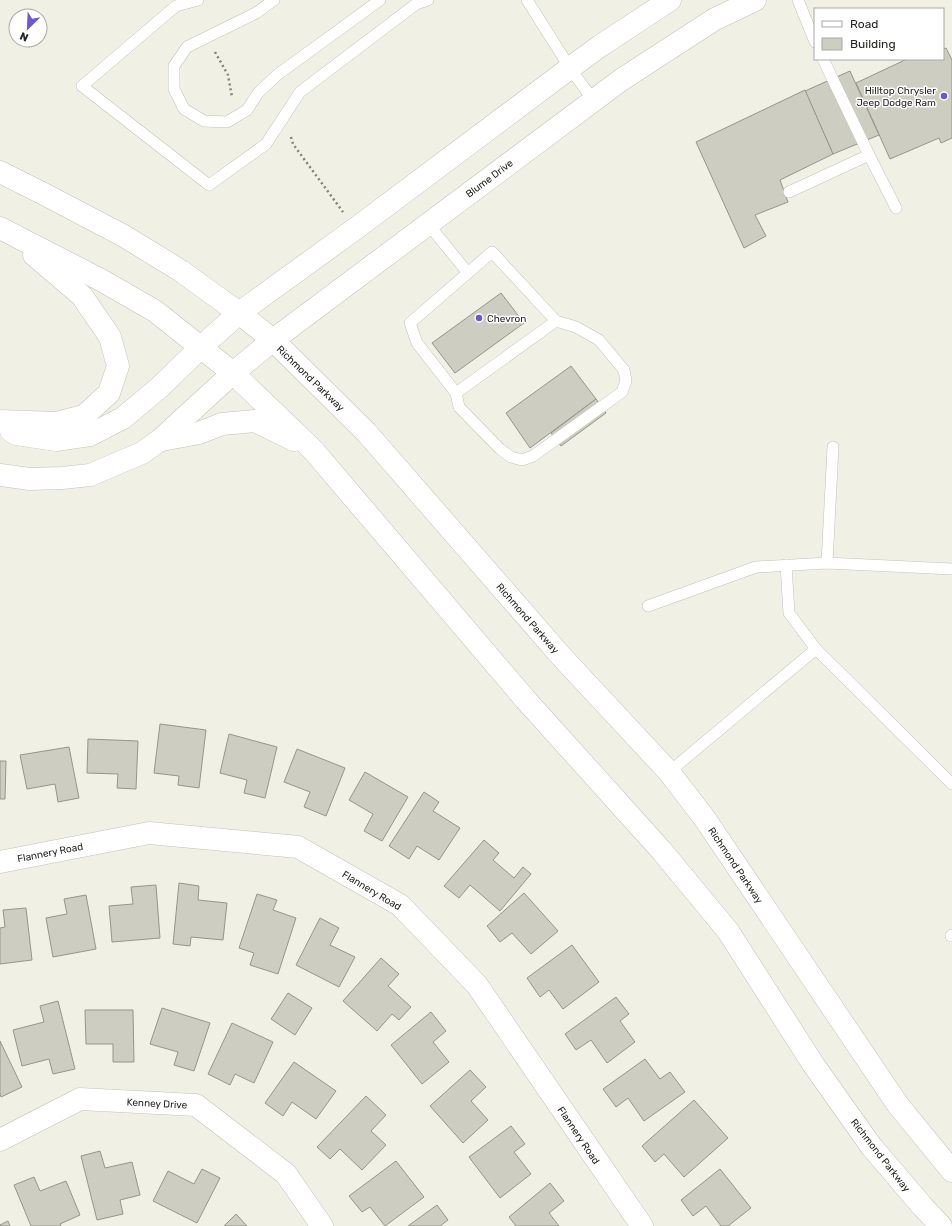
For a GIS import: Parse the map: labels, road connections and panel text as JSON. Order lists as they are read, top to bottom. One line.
{"streets":{"main road":["Blume Drive","Richmond Parkway","Flannery Road","Kenney Drive"]},"crossings":[["Blume Drive","Richmond Parkway"]],"places":["Hilltop Chrysler Jeep Dodge Ram","Chevron"],"legend":["Road","Building"],"north":"bottom left"}
